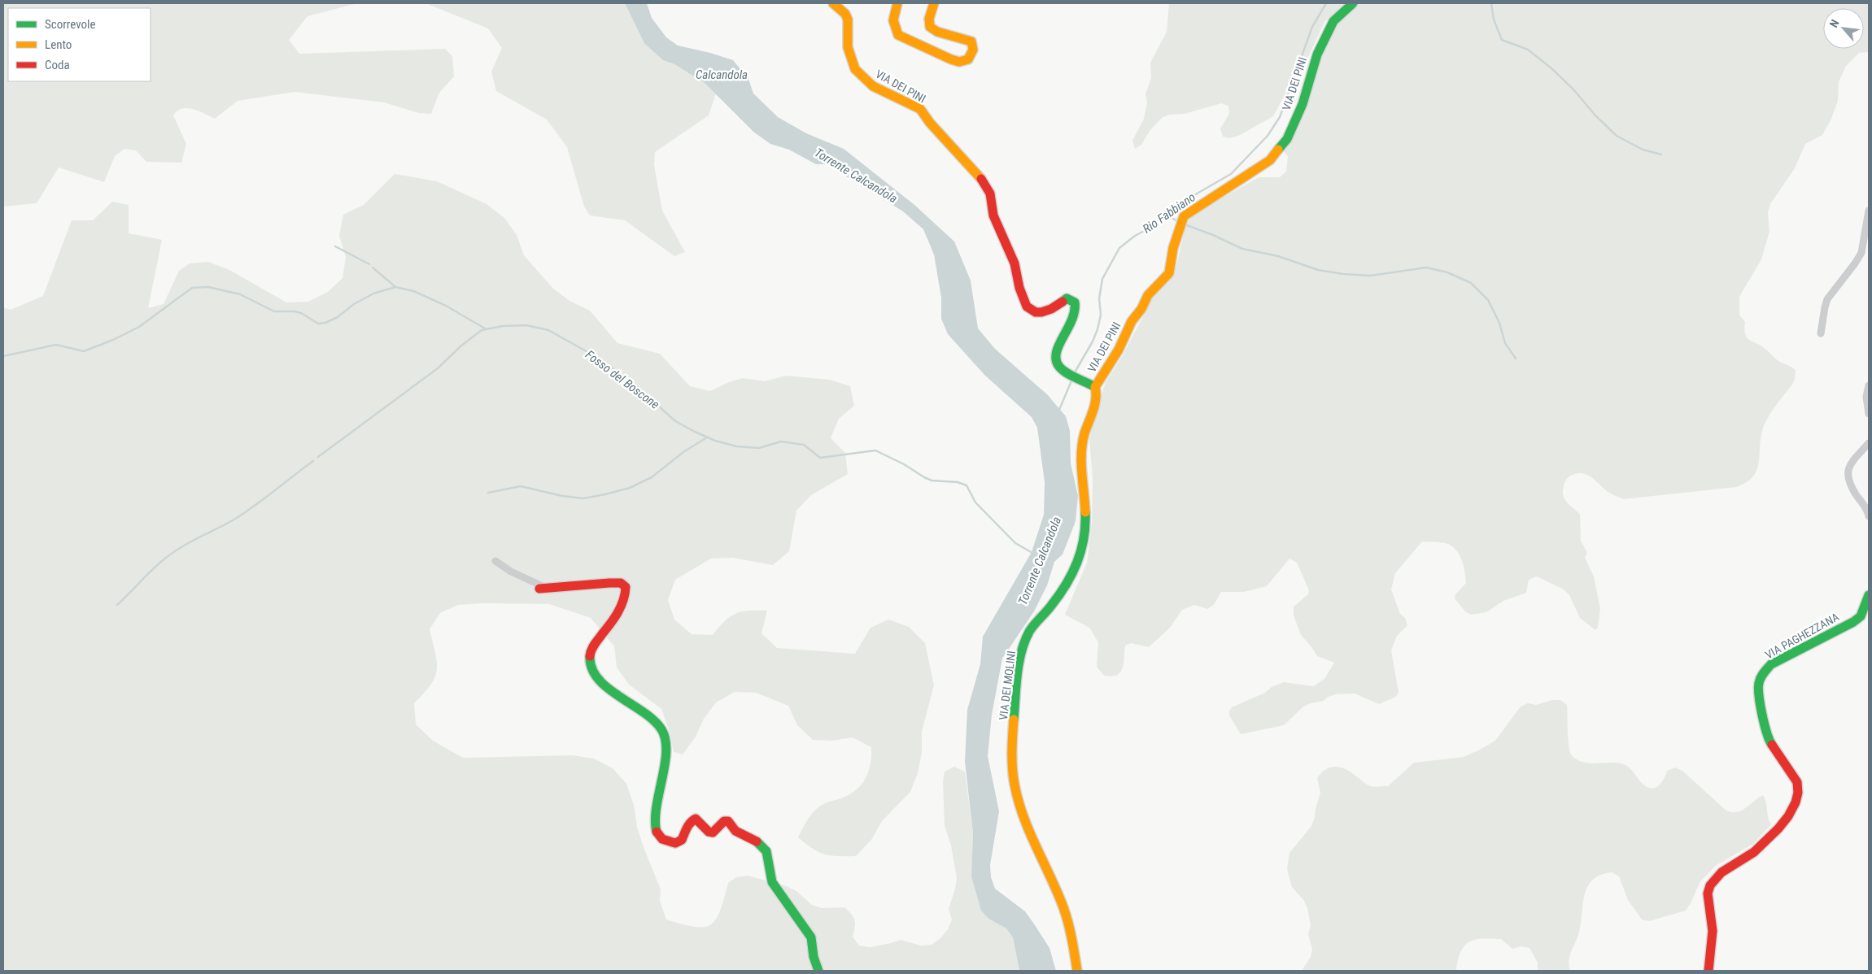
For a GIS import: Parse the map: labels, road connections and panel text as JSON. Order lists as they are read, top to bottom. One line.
{"streets":{"street":["VIA DEI PINI","VIA PAGHEZZANA","VIA DEI MOLINI"]},"crossings":[["VIA DEI PINI","VIA DEI MOLINI"]],"water":["Calcandola","Torrente Calcandola","Rio Fabbiano","Fosso del Boscone"],"legend":["Scorrevole","Lento","Coda"],"north":"top left"}
